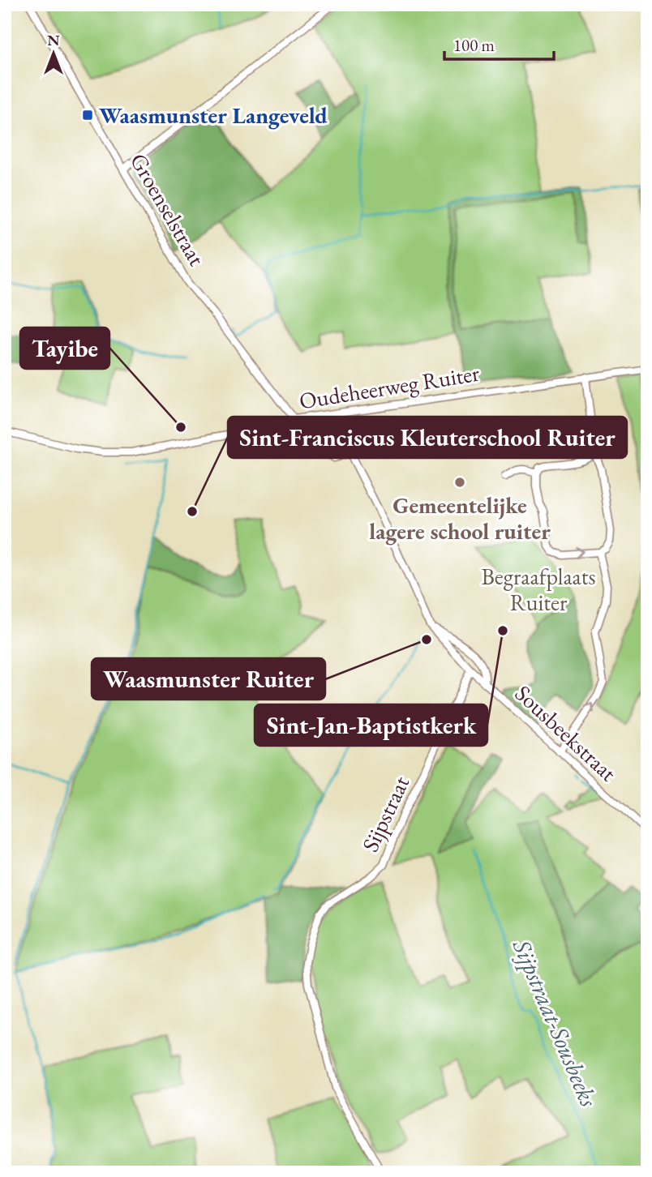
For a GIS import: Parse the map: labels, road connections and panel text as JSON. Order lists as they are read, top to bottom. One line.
{"streets":{"street":["Groenselstraat","Oudeheerweg Ruiter","Sousbeekstraat","Sijpstraat"]},"crossings":[["Groenselstraat","Oudeheerweg Ruiter"],["Oudeheerweg Ruiter","Sousbeekstraat"],["Sousbeekstraat","Sijpstraat"]],"water":["Sijpstraat-Sousbeeks"],"parks":["Begraafplaats Ruiter"],"places":{"transit":["Waasmunster Langeveld"],"other":["Tayibe","Gemeentelijke lagere school ruiter","Sint-Franciscus Kleuterschool Ruiter","Sint-Jan-Baptistkerk","Waasmunster Ruiter"]},"scale_bar":"100 m","north":"top"}
